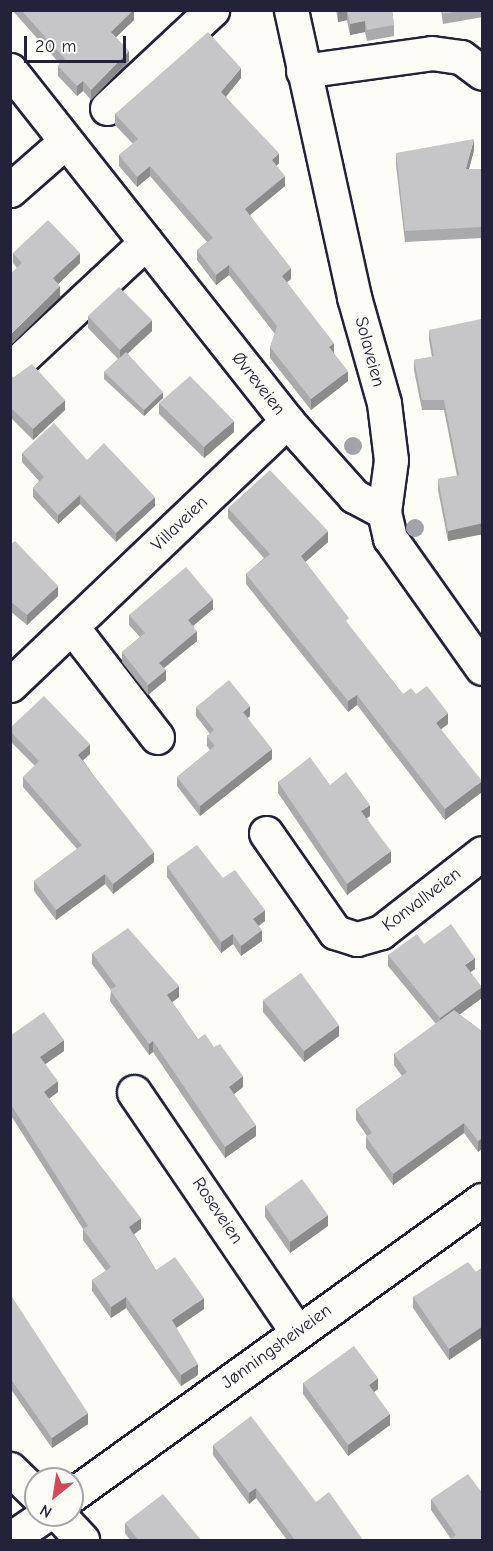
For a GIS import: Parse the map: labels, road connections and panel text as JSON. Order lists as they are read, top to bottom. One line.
{"streets":{"street":["Solaveien","Øvreveien","Villaveien","Konvallveien","Roseveien","Jønningsheiveien"]},"crossings":[["Solaveien","Øvreveien"],["Øvreveien","Villaveien"],["Roseveien","Jønningsheiveien"]],"scale_bar":"20 m","north":"bottom left"}
